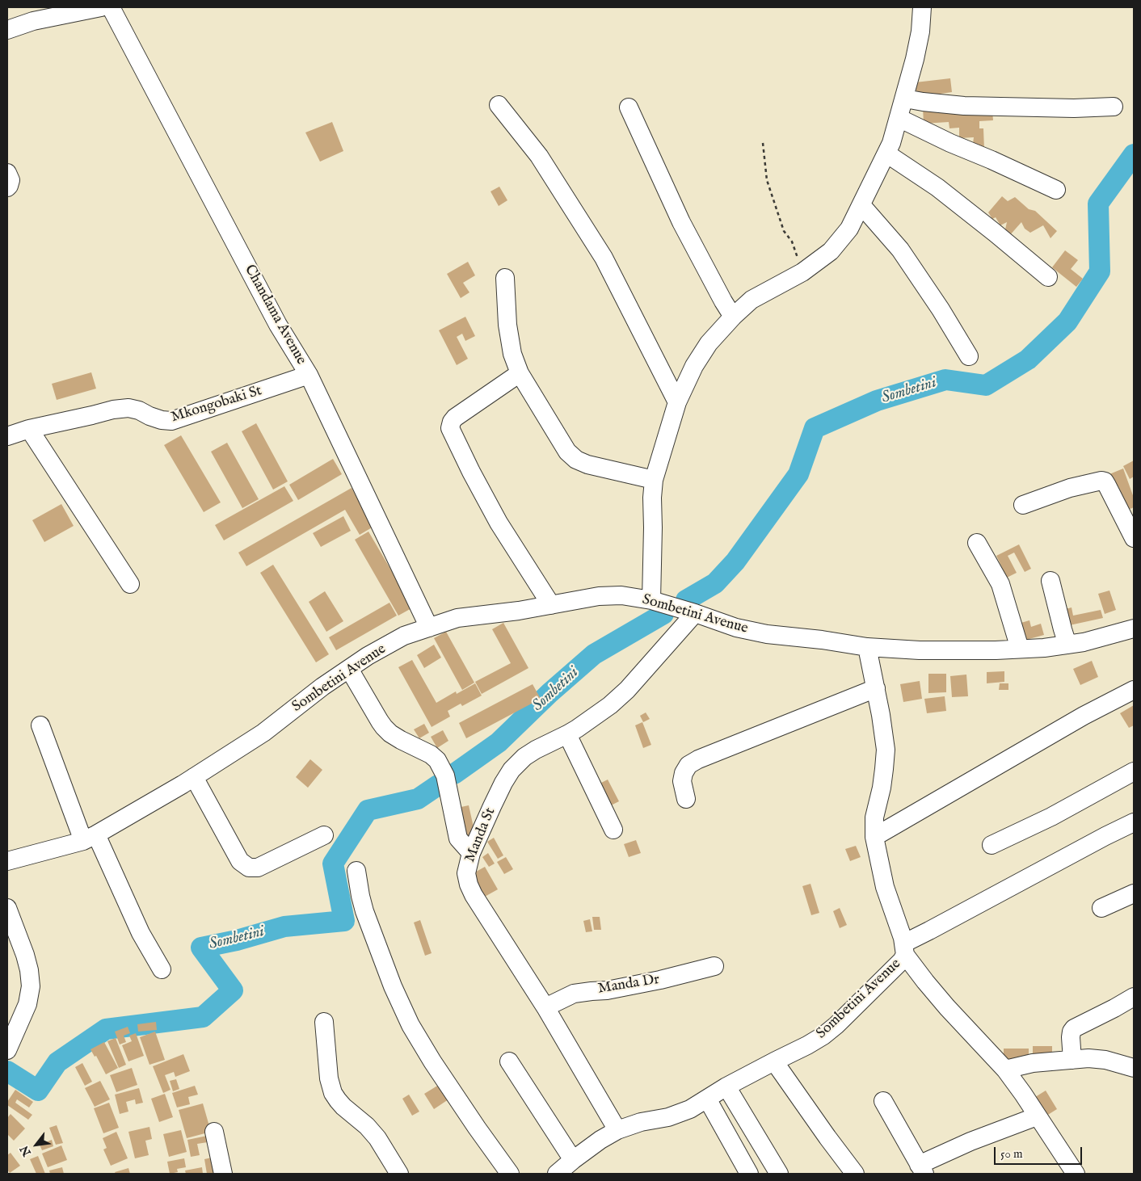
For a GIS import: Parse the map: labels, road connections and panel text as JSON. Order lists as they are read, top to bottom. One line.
{"streets":{"street":["Chandama Avenue","Mkongobaki St","Sombetini Avenue","Manda St","Manda Dr"]},"crossings":[["Chandama Avenue","Mkongobaki St"],["Chandama Avenue","Sombetini Avenue"],["Sombetini Avenue","Manda St"],["Manda St","Manda Dr"]],"water":["Sombetini"],"scale_bar":"50 m","north":"bottom left"}
